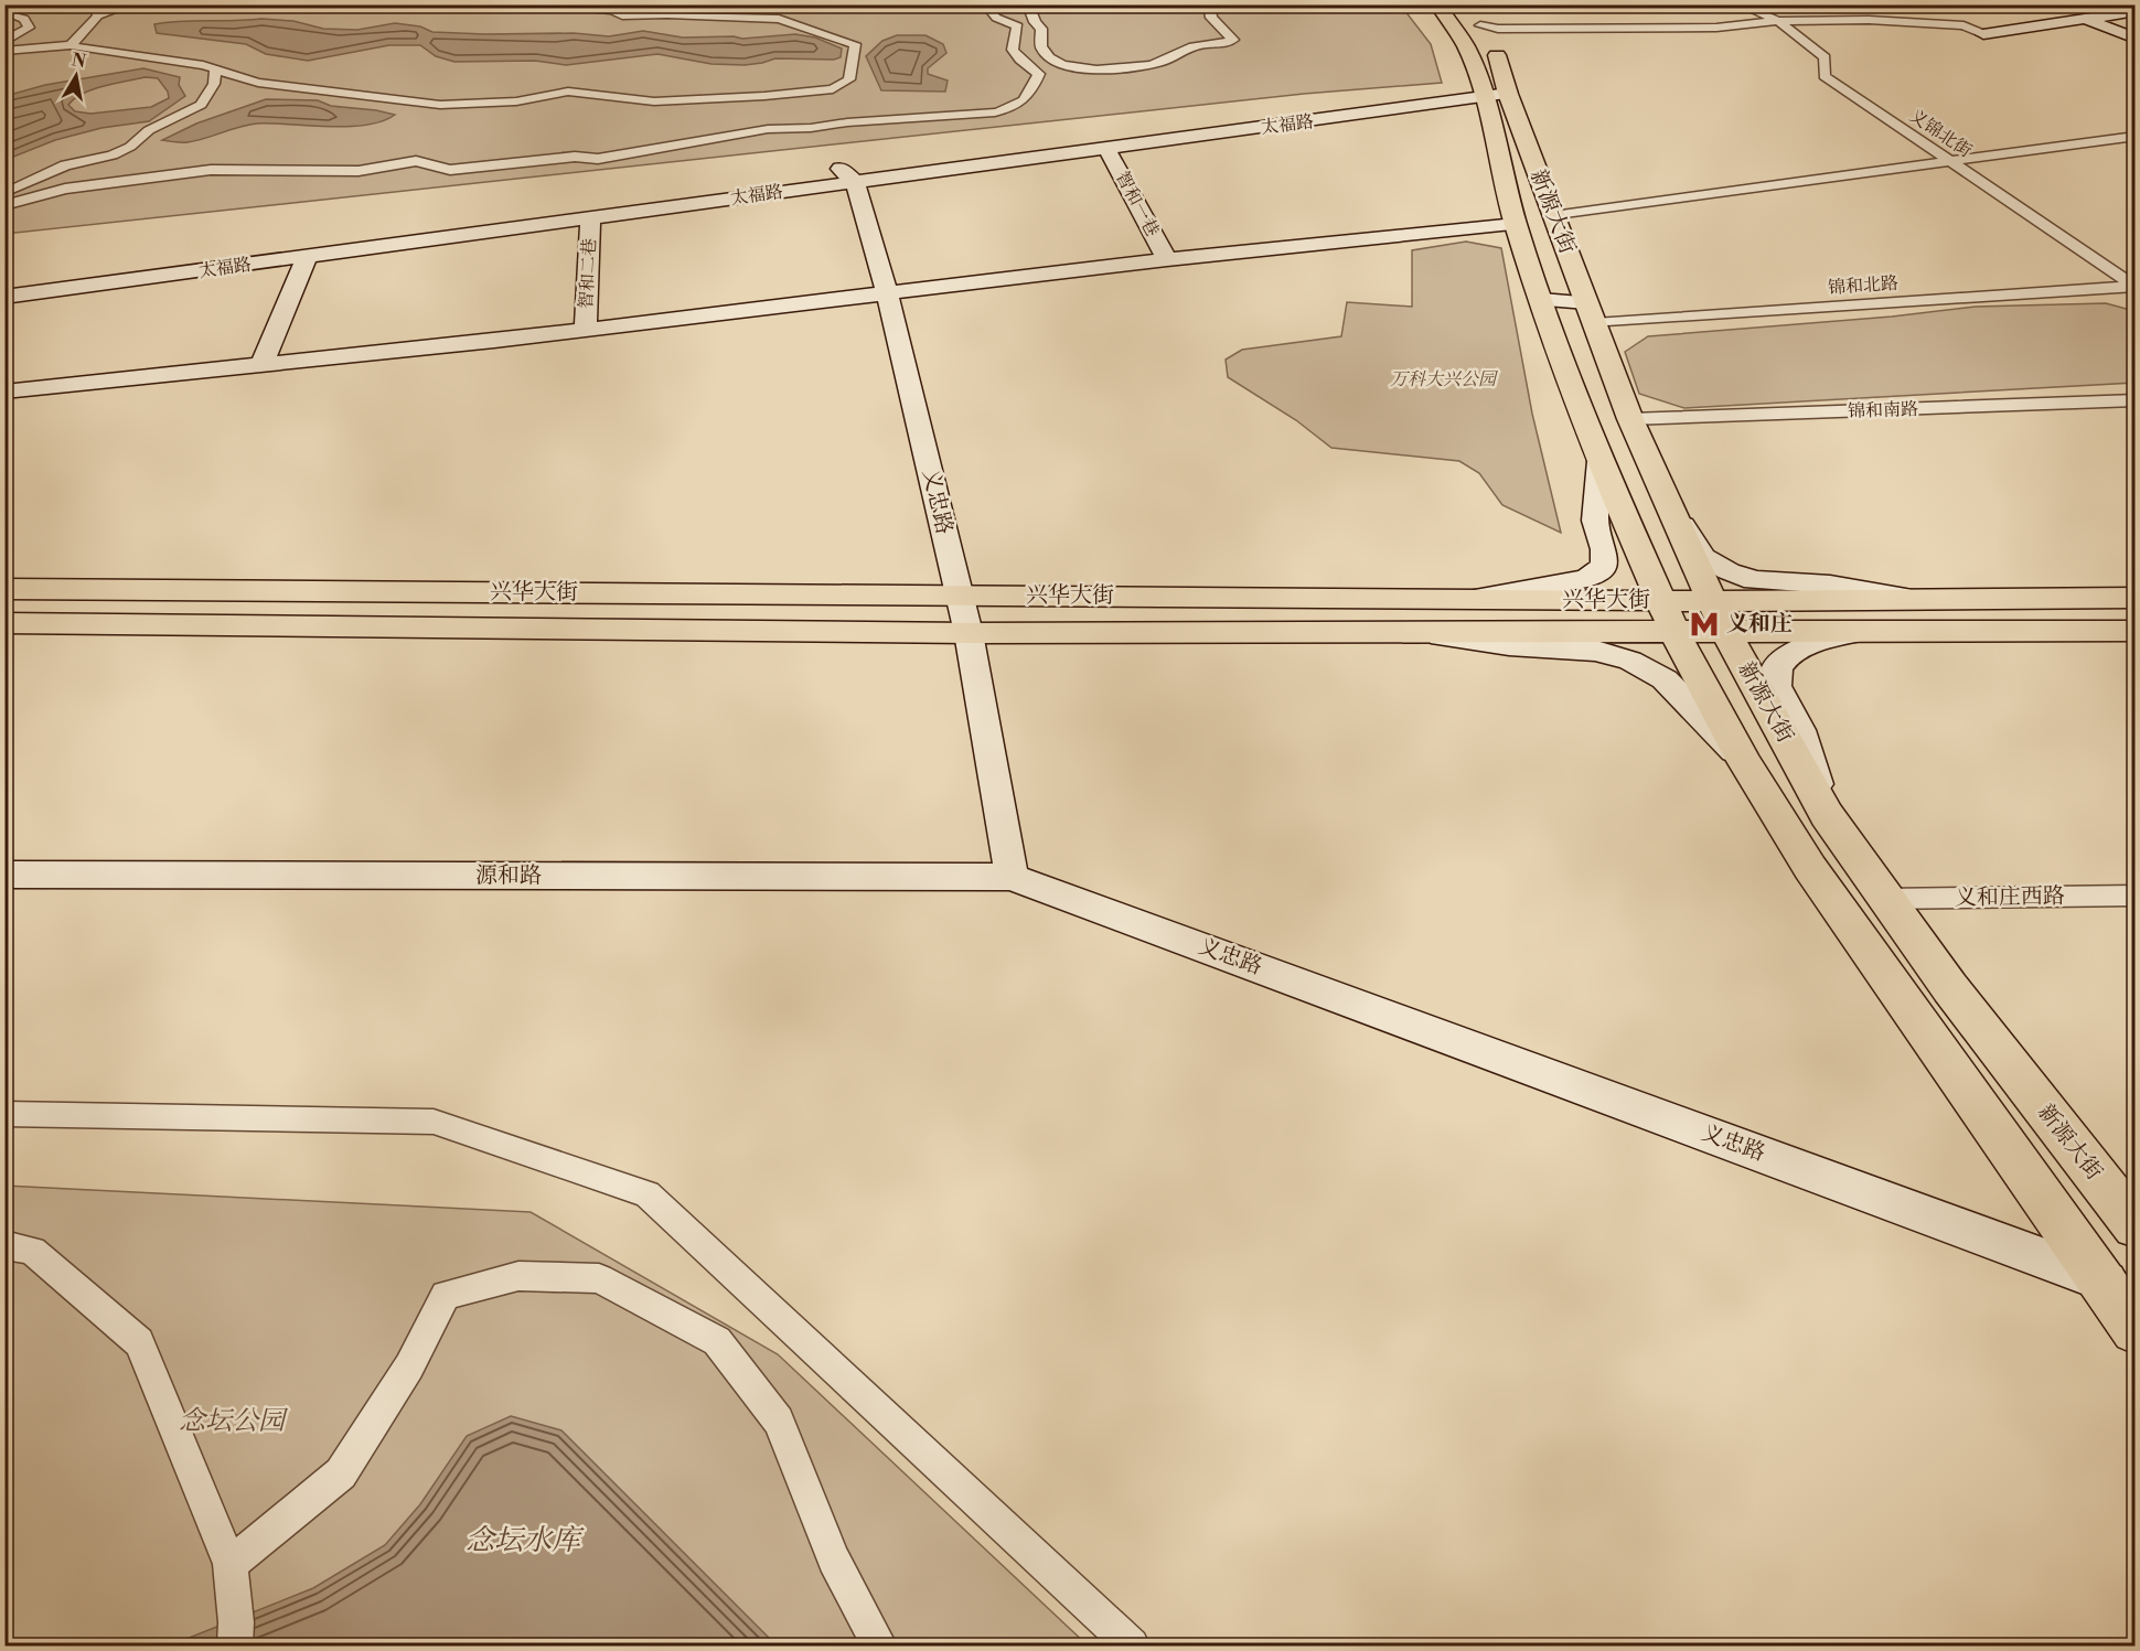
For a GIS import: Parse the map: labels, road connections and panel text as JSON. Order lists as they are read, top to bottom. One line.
{"streets":{"main road":["太福路","智和一巷","新源大街","智和二巷","义忠路","兴华大街","源和路"],"street":["义锦北街","锦和北路","锦和南路","义和庄西路"]},"crossings":[["太福路","智和一巷"],["太福路","新源大街"],["太福路","智和二巷"],["太福路","义忠路"],["义锦北街","锦和北路"],["新源大街","锦和北路"],["新源大街","锦和南路"],["新源大街","兴华大街"],["新源大街","义和庄西路"],["义忠路","兴华大街"],["义忠路","源和路"]],"water":["念坛水库"],"parks":["万科大兴公园","念坛公园"],"places":{"metro station":["义和庄"]},"north":"top"}
